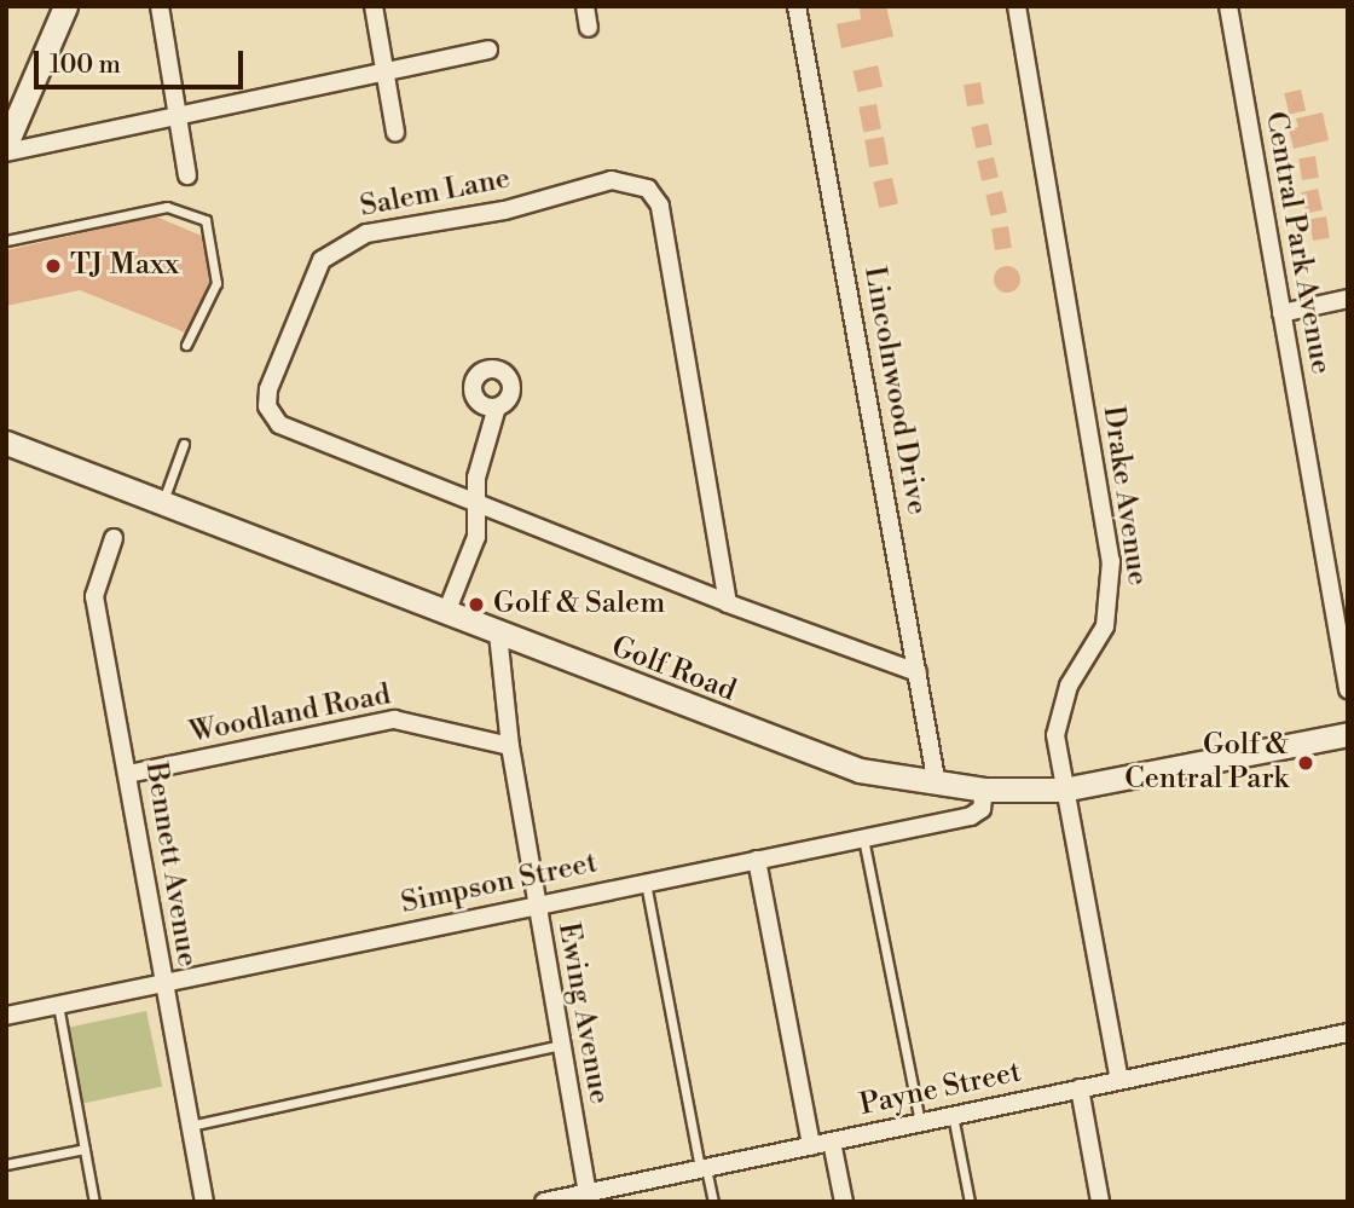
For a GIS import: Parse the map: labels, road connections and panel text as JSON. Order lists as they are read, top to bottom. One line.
{"streets":{"main road":["Golf Road"],"street":["Salem Lane","Central Park Avenue","Lincolnwood Drive","Drake Avenue","Woodland Road","Bennett Avenue","Simpson Street","Ewing Avenue","Payne Street"]},"crossings":[["Salem Lane","Lincolnwood Drive"],["Lincolnwood Drive","Golf Road"],["Drake Avenue","Golf Road"],["Drake Avenue","Payne Street"],["Golf Road","Simpson Street"],["Golf Road","Ewing Avenue"],["Woodland Road","Bennett Avenue"],["Woodland Road","Ewing Avenue"],["Bennett Avenue","Simpson Street"],["Simpson Street","Ewing Avenue"],["Ewing Avenue","Payne Street"]],"places":["TJ Maxx","Golf & Salem","Golf & Central Park"],"scale_bar":"100 m"}
